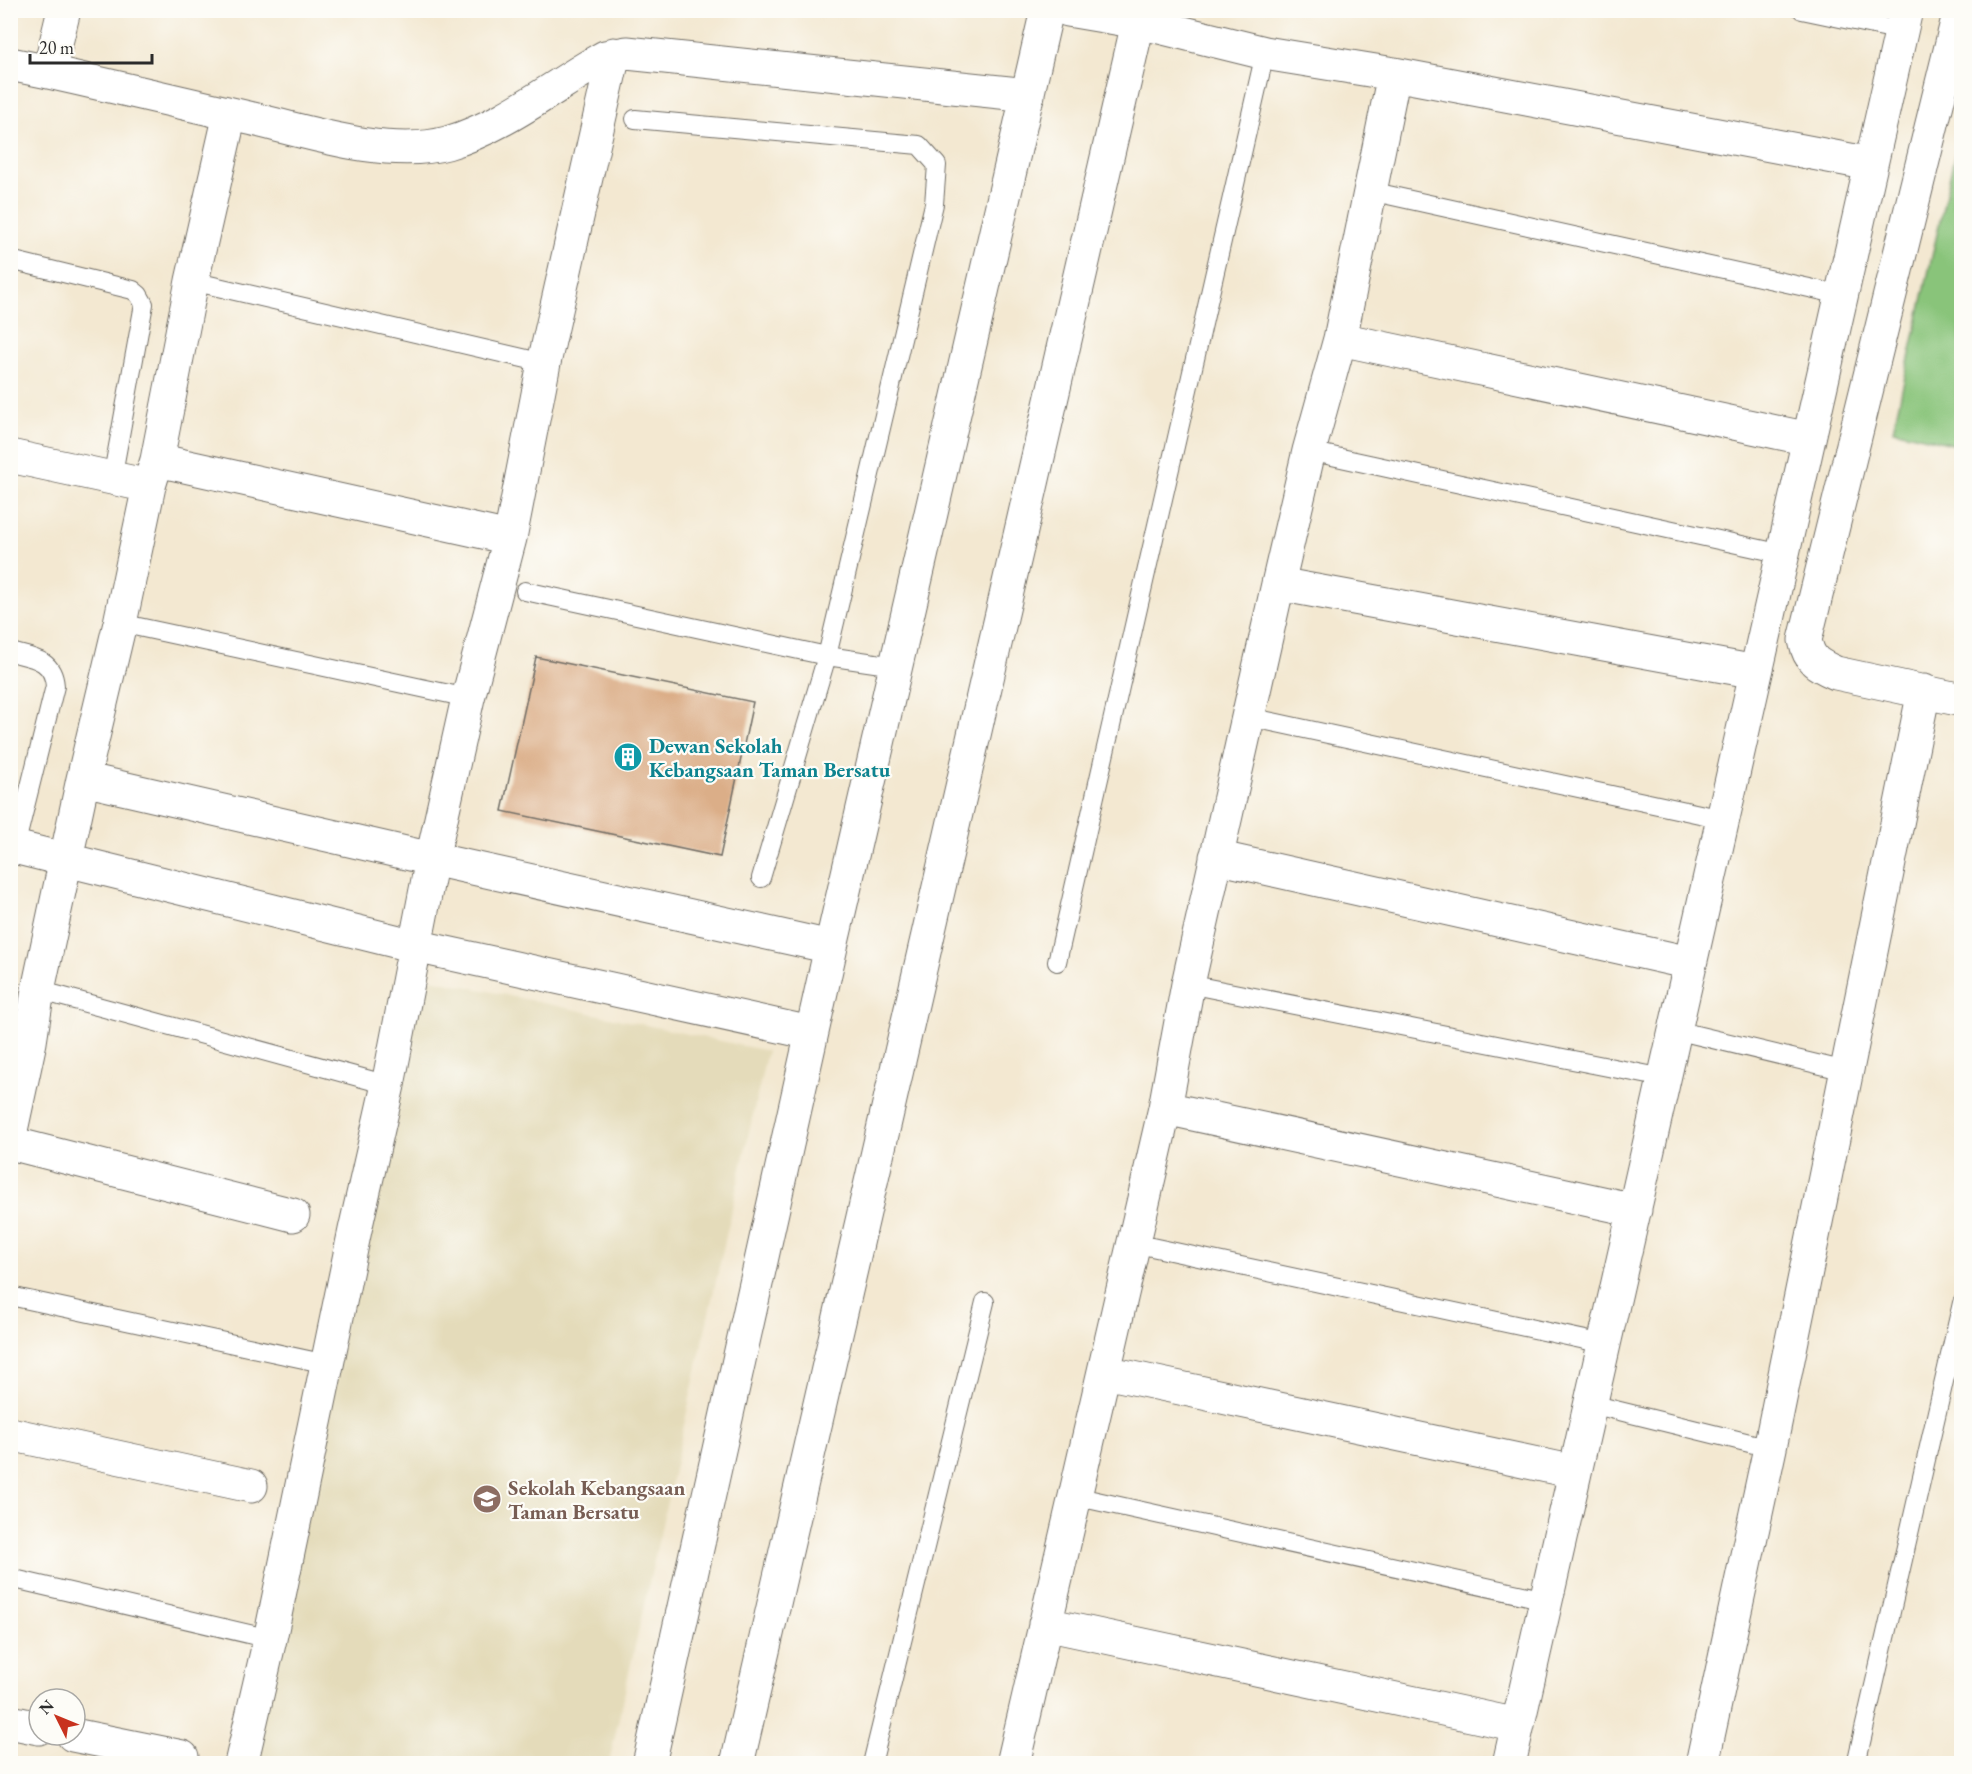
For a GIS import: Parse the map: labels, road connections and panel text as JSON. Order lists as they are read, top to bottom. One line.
{"places":{"building":["Dewan Sekolah Kebangsaan Taman Bersatu"],"school or university":["Sekolah Kebangsaan Taman Bersatu"]},"scale_bar":"20 m","north":"top left"}
